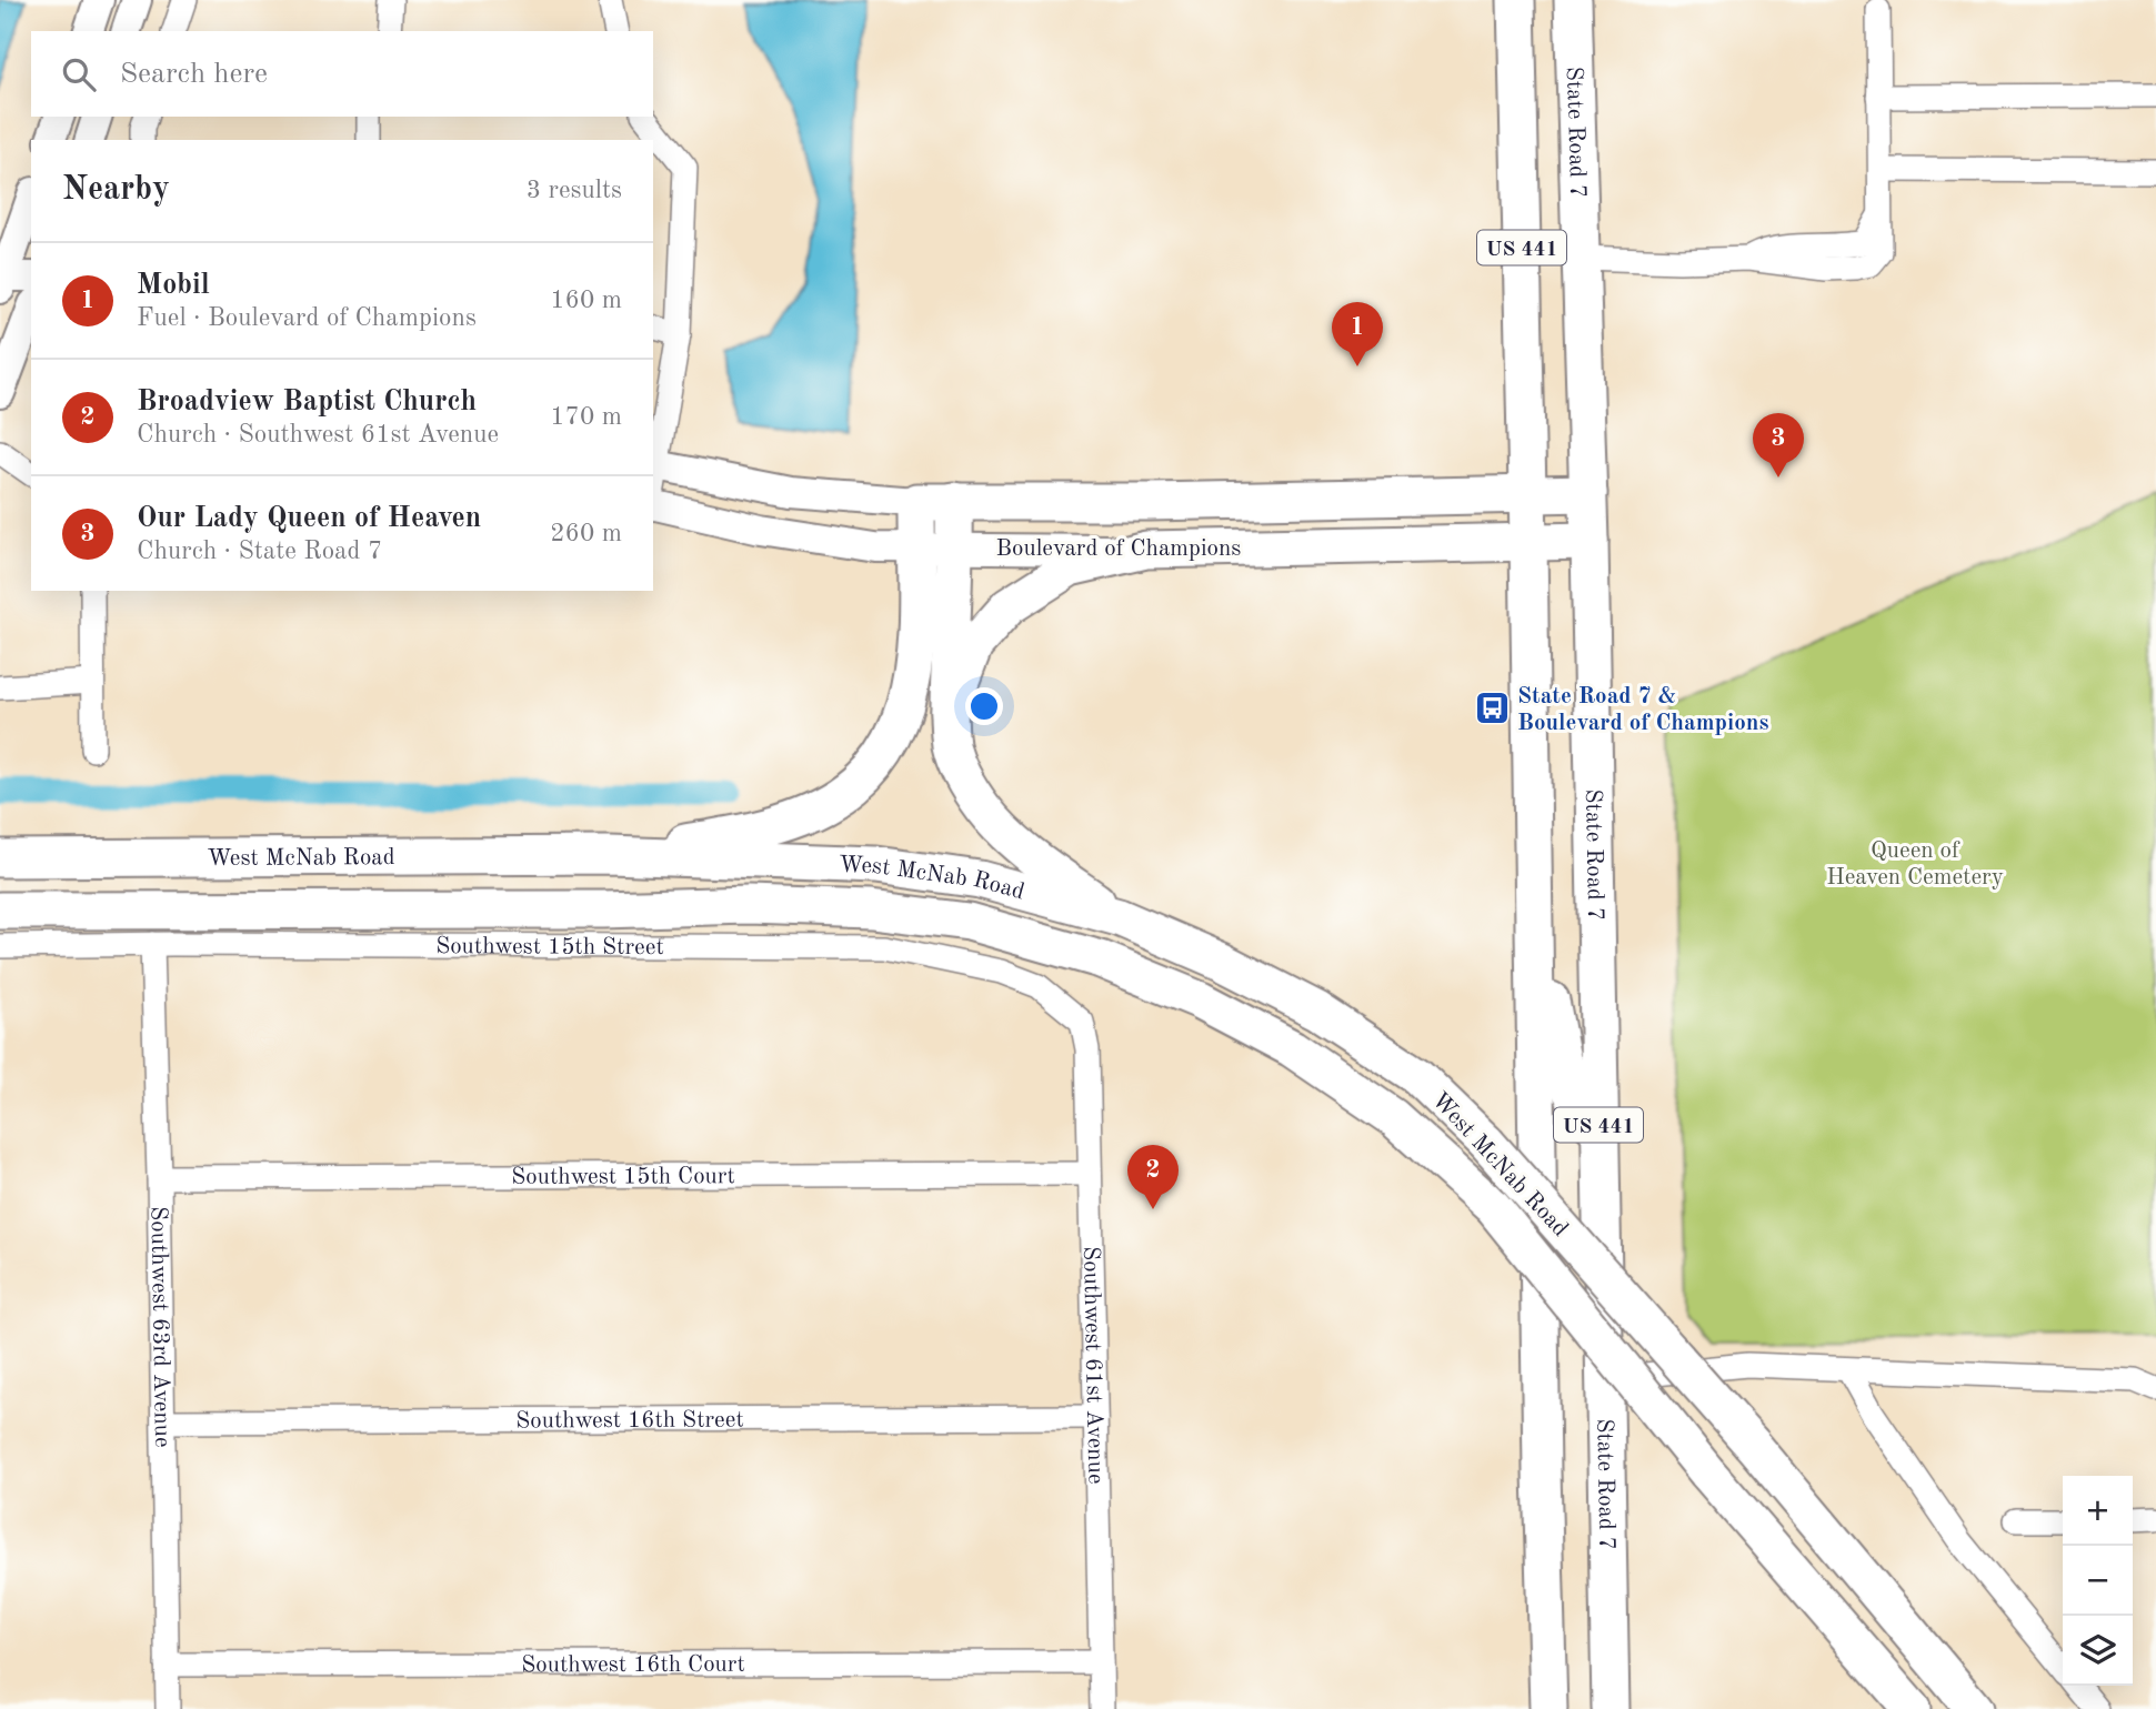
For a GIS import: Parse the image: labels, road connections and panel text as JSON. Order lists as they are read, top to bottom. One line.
{"streets":{"main road":["State Road 7","US 441","Boulevard of Champions","West McNab Road"],"street":["Southwest 15th Street","Southwest 15th Court","Southwest 63rd Avenue","Southwest 61st Avenue","Southwest 16th Street","Southwest 16th Court"]},"crossings":[["State Road 7","Boulevard of Champions"],["US 441","Boulevard of Champions"],["Southwest 15th Street","Southwest 63rd Avenue"],["Southwest 15th Street","Southwest 61st Avenue"],["Southwest 15th Court","Southwest 63rd Avenue"],["Southwest 15th Court","Southwest 61st Avenue"],["Southwest 63rd Avenue","Southwest 16th Street"],["Southwest 63rd Avenue","Southwest 16th Court"],["Southwest 61st Avenue","Southwest 16th Street"],["Southwest 61st Avenue","Southwest 16th Court"]],"parks":["Queen of Heaven Cemetery"],"places":{"bus stop":["State Road 7 & Boulevard of Champions"]},"page":{"search":"Search here","heading":["Nearby","3 results"],"list":[{"mark":"1","name":"Mobil","note":"Fuel · Boulevard of Champions","value":"160 m"},{"mark":"2","name":"Broadview Baptist Church","note":"Church · Southwest 61st Avenue","value":"170 m"},{"mark":"3","name":"Our Lady Queen of Heaven","note":"Church · State Road 7","value":"260 m"}],"pins":["1","3","2"],"map_buttons":["+","−"]}}
